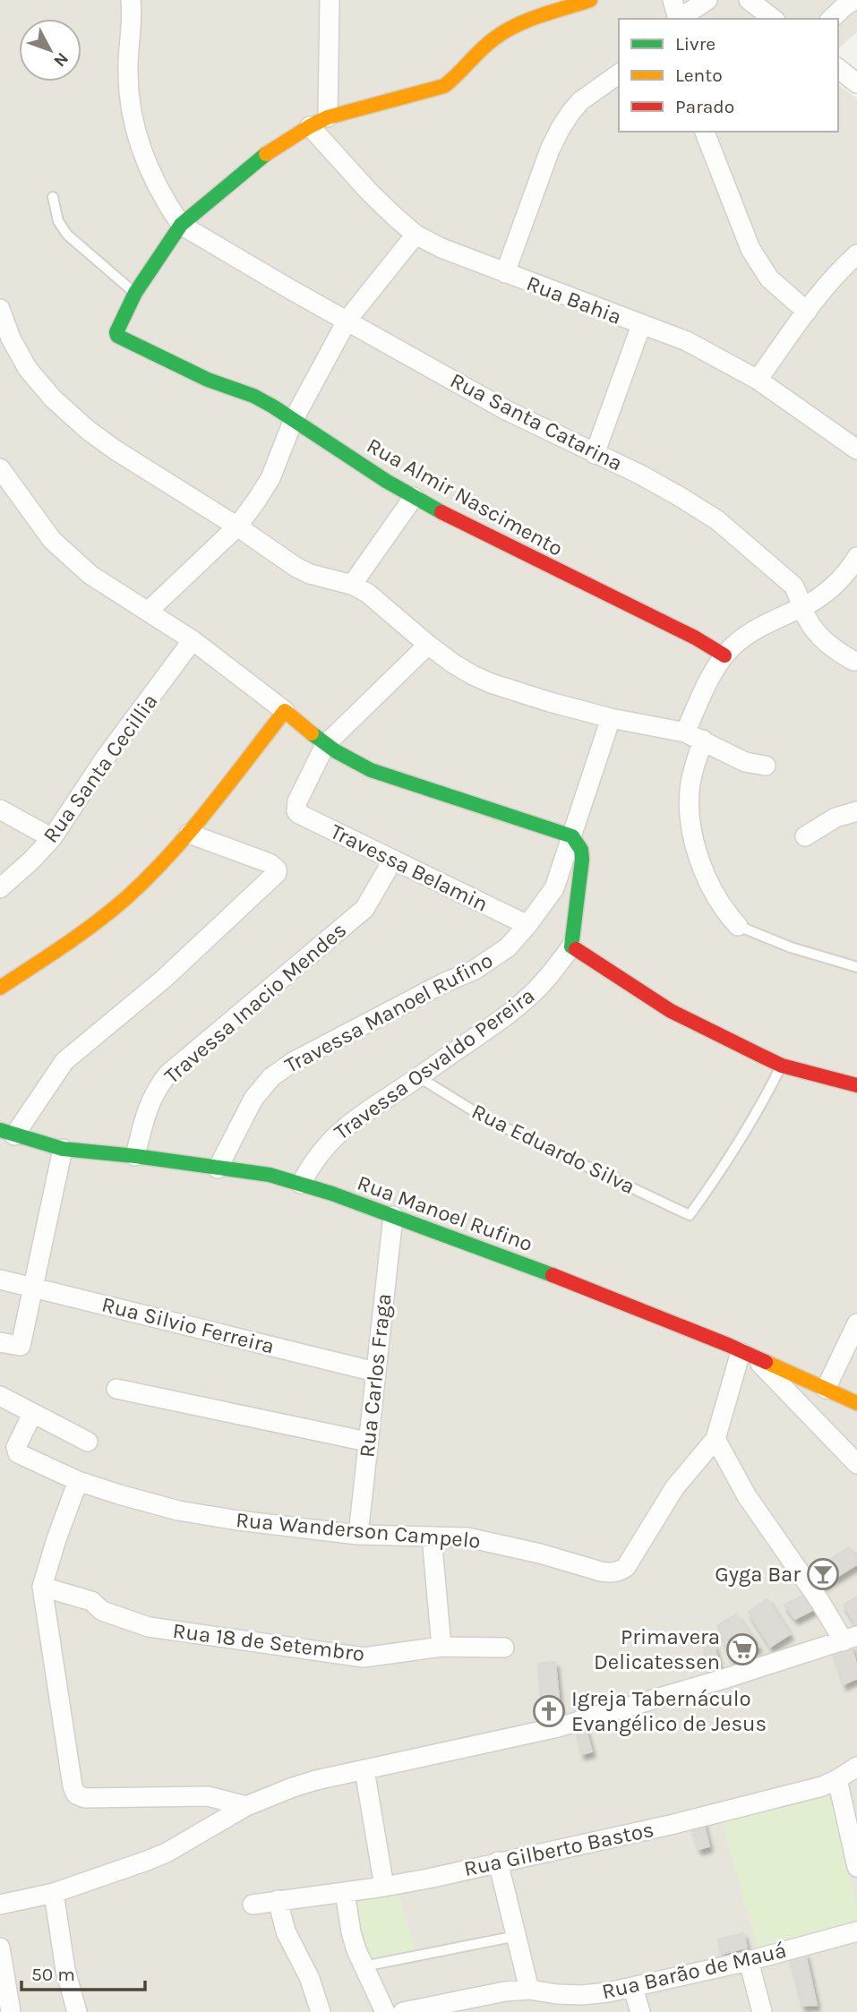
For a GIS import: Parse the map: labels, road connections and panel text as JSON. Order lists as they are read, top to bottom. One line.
{"streets":{"street":["Rua Bahia","Rua Santa Catarina","Rua Almir Nascimento","Rua Santa Cecillia","Travessa Belamin","Travessa Inacio Mendes","Travessa Manoel Rufino","Travessa Osvaldo Pereira","Rua Manoel Rufino","Rua Silvio Ferreira","Rua Carlos Fraga","Rua Wanderson Campelo","Rua 18 de Setembro","Rua Gilberto Bastos","Rua Barão de Mauá"],"lane":["Rua Eduardo Silva"]},"crossings":[["Travessa Belamin","Travessa Inacio Mendes"],["Travessa Belamin","Travessa Manoel Rufino"],["Travessa Inacio Mendes","Rua Manoel Rufino"],["Travessa Manoel Rufino","Rua Manoel Rufino"],["Travessa Osvaldo Pereira","Rua Eduardo Silva"],["Travessa Osvaldo Pereira","Rua Manoel Rufino"],["Rua Manoel Rufino","Rua Carlos Fraga"],["Rua Silvio Ferreira","Rua Carlos Fraga"],["Rua Carlos Fraga","Rua Wanderson Campelo"]],"places":{"bar":["Gyga Bar"],"supermarket":["Primavera Delicatessen"],"church":["Igreja Tabernáculo Evangélico de Jesus"]},"legend":["Livre","Lento","Parado"],"scale_bar":"50 m","north":"bottom right"}
